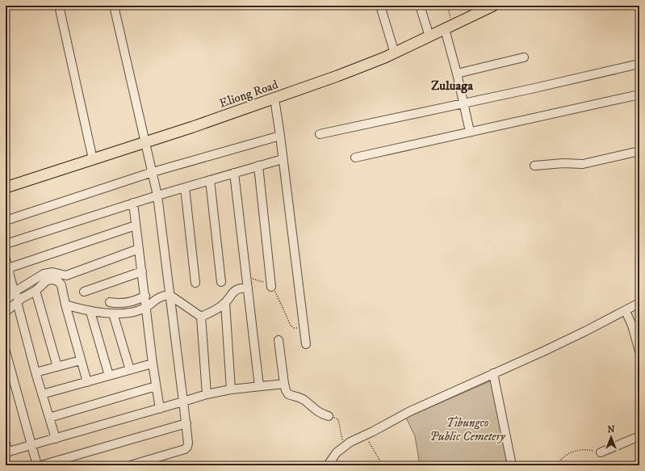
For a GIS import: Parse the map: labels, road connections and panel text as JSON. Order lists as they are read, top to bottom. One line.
{"streets":{"main road":["Eliong Road"]},"districts":["Zuluaga"],"parks":["Tibungco Public Cemetery"],"north":"top"}
